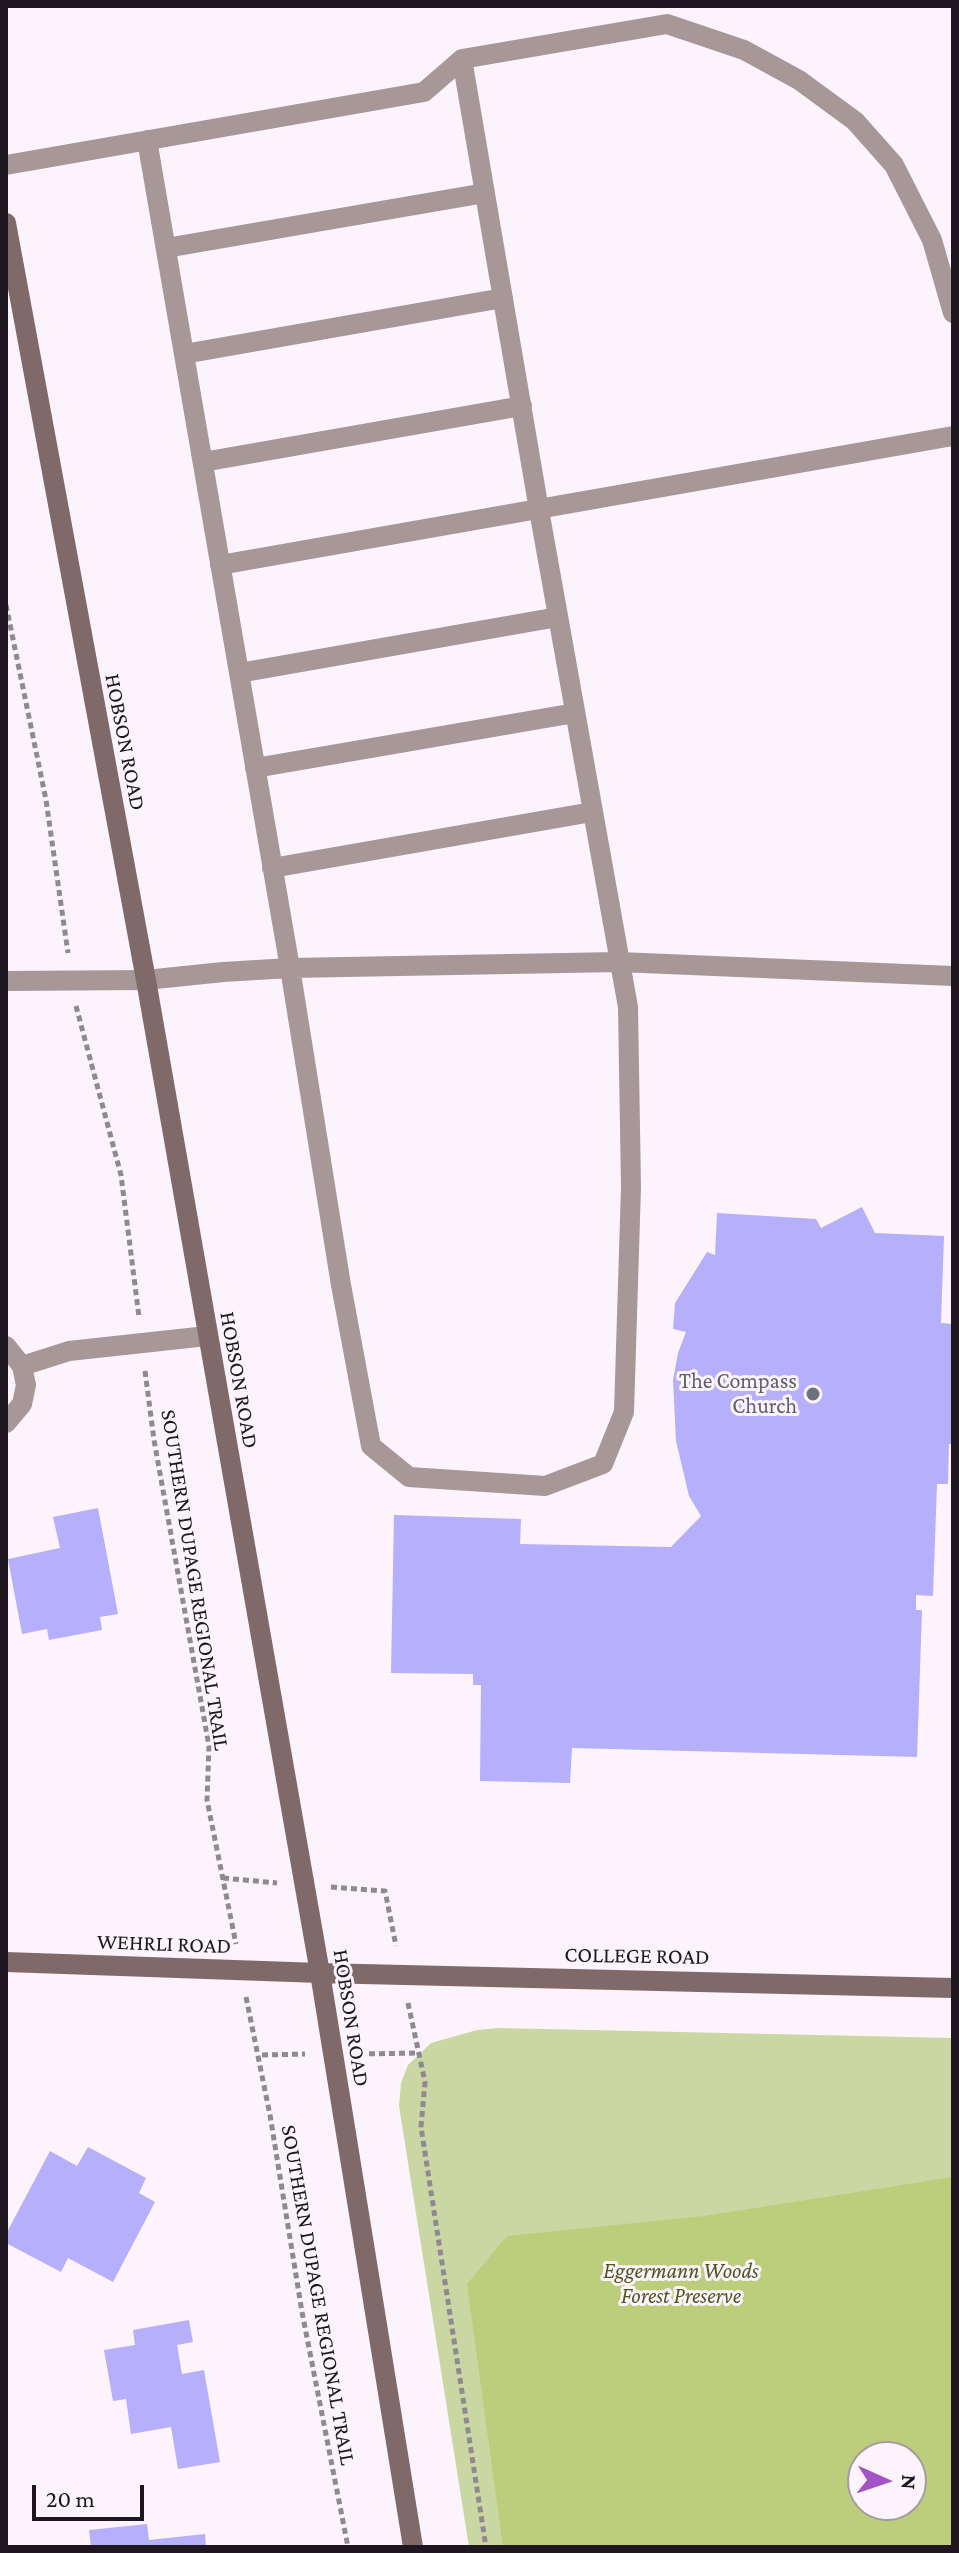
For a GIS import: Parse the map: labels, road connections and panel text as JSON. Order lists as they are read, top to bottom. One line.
{"streets":{"main road":["HOBSON ROAD","WEHRLI ROAD","COLLEGE ROAD"],"path":["SOUTHERN DUPAGE REGIONAL TRAIL"]},"crossings":[["HOBSON ROAD","WEHRLI ROAD"],["HOBSON ROAD","COLLEGE ROAD"],["WEHRLI ROAD","COLLEGE ROAD"]],"parks":["Eggermann Woods Forest Preserve"],"places":["The Compass Church"],"scale_bar":"20 m","north":"right"}
